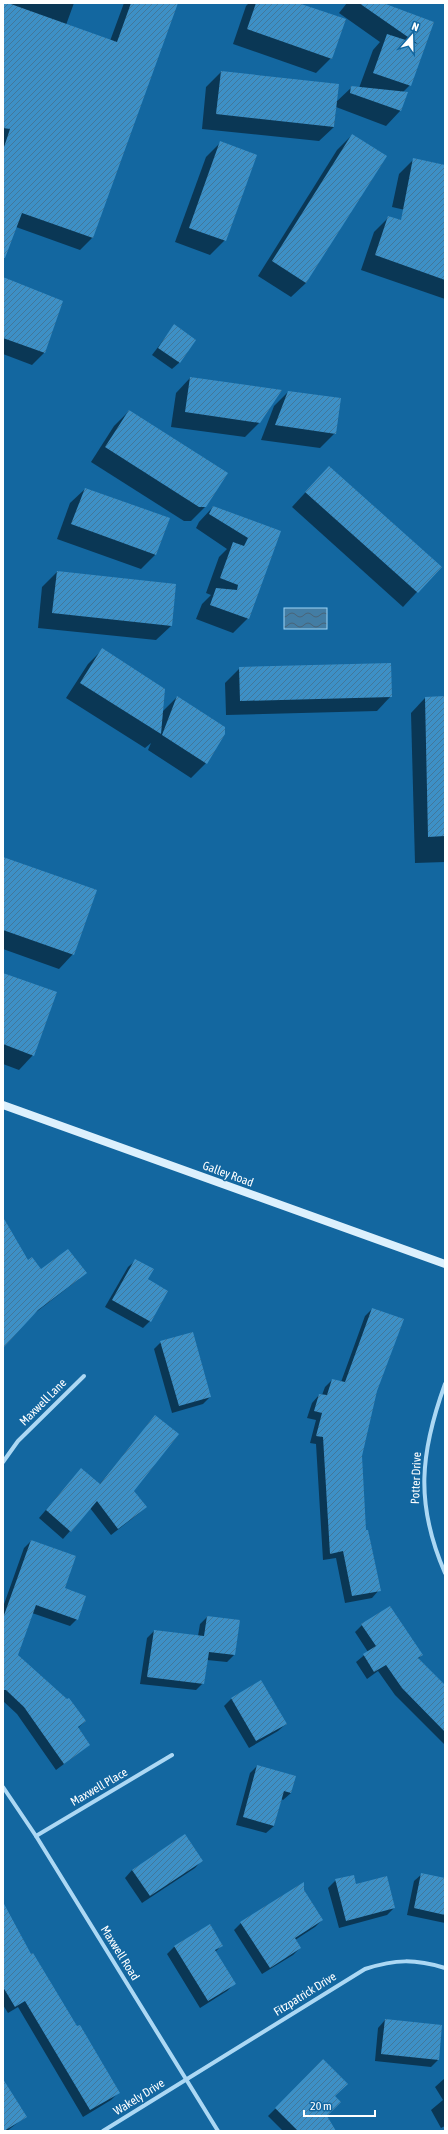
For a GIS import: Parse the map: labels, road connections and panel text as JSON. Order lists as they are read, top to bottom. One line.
{"streets":{"main road":["Galley Road"],"street":["Maxwell Lane","Potter Drive","Maxwell Place","Maxwell Road","Fitzpatrick Drive","Wakely Drive"]},"crossings":[["Maxwell Place","Maxwell Road"],["Maxwell Road","Fitzpatrick Drive"],["Maxwell Road","Wakely Drive"],["Fitzpatrick Drive","Wakely Drive"]],"scale_bar":"20 m","north":"top"}
